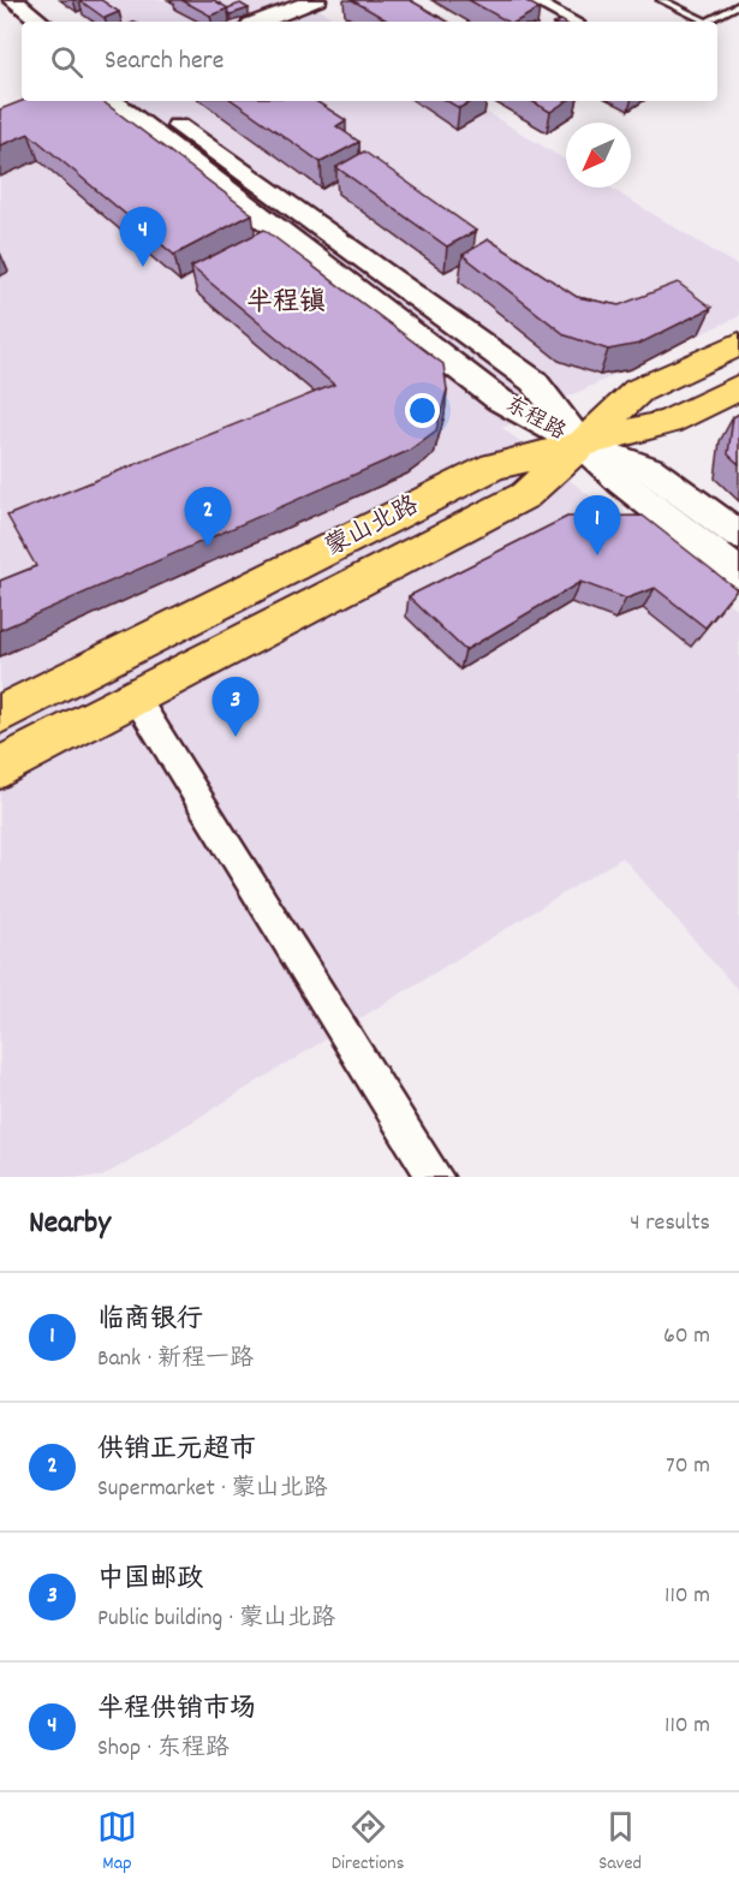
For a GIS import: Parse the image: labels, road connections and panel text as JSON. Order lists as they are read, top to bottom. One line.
{"streets":{"main road":["东程路","蒙山北路"]},"crossings":[["东程路","蒙山北路"]],"districts":["半程镇"],"north":"bottom left","page":{"search":"Search here","pins":["4","2","1","3"],"heading":["Nearby","4 results"],"list":[{"mark":"1","name":"临商银行","note":"Bank · 新程一路","value":"60 m"},{"mark":"2","name":"供销正元超市","note":"Supermarket · 蒙山北路","value":"70 m"},{"mark":"3","name":"中国邮政","note":"Public building · 蒙山北路","value":"110 m"},{"mark":"4","name":"半程供销市场","note":"Shop · 东程路","value":"110 m"}],"nav":["Map","Directions","Saved"]}}
